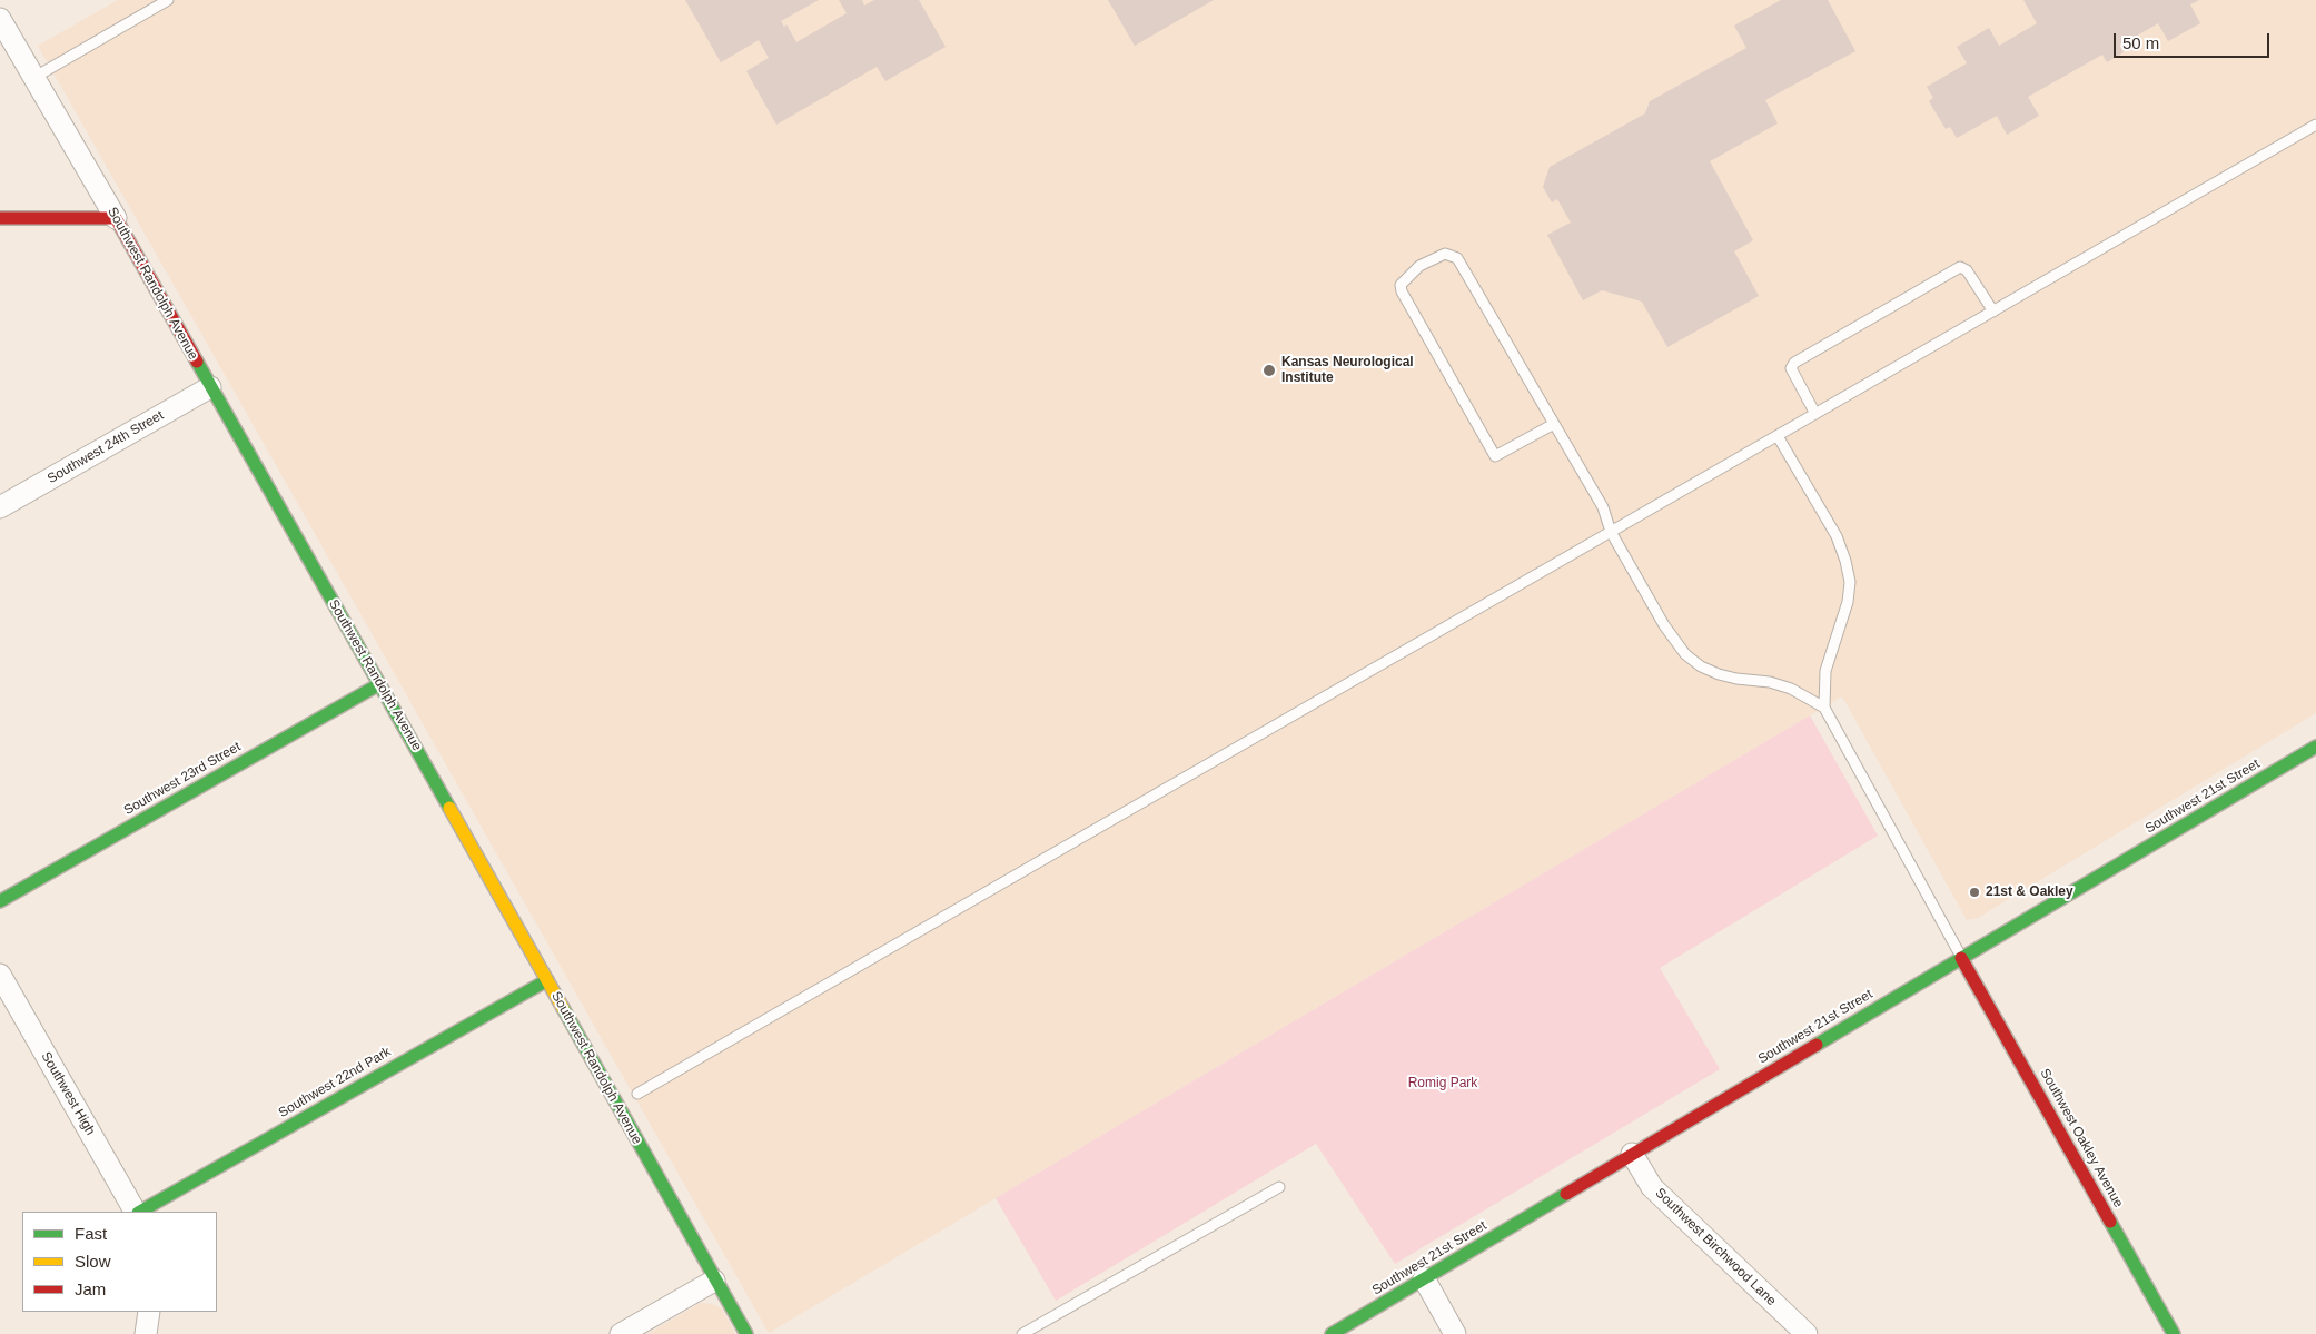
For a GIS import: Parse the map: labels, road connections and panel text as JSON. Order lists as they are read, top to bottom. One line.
{"streets":{"street":["Southwest Randolph Avenue","Southwest 24th Street","Southwest 23rd Street","Southwest 21st Street","Southwest 22nd Park","Southwest High","Southwest Oakley Avenue","Southwest Birchwood Lane"]},"crossings":[["Southwest Randolph Avenue","Southwest 24th Street"],["Southwest Randolph Avenue","Southwest 23rd Street"],["Southwest Randolph Avenue","Southwest 22nd Park"],["Southwest 21st Street","Southwest Oakley Avenue"],["Southwest 21st Street","Southwest Birchwood Lane"]],"parks":["Romig Park"],"places":["Kansas Neurological Institute","21st & Oakley"],"legend":["Fast","Slow","Jam"],"scale_bar":"50 m"}
